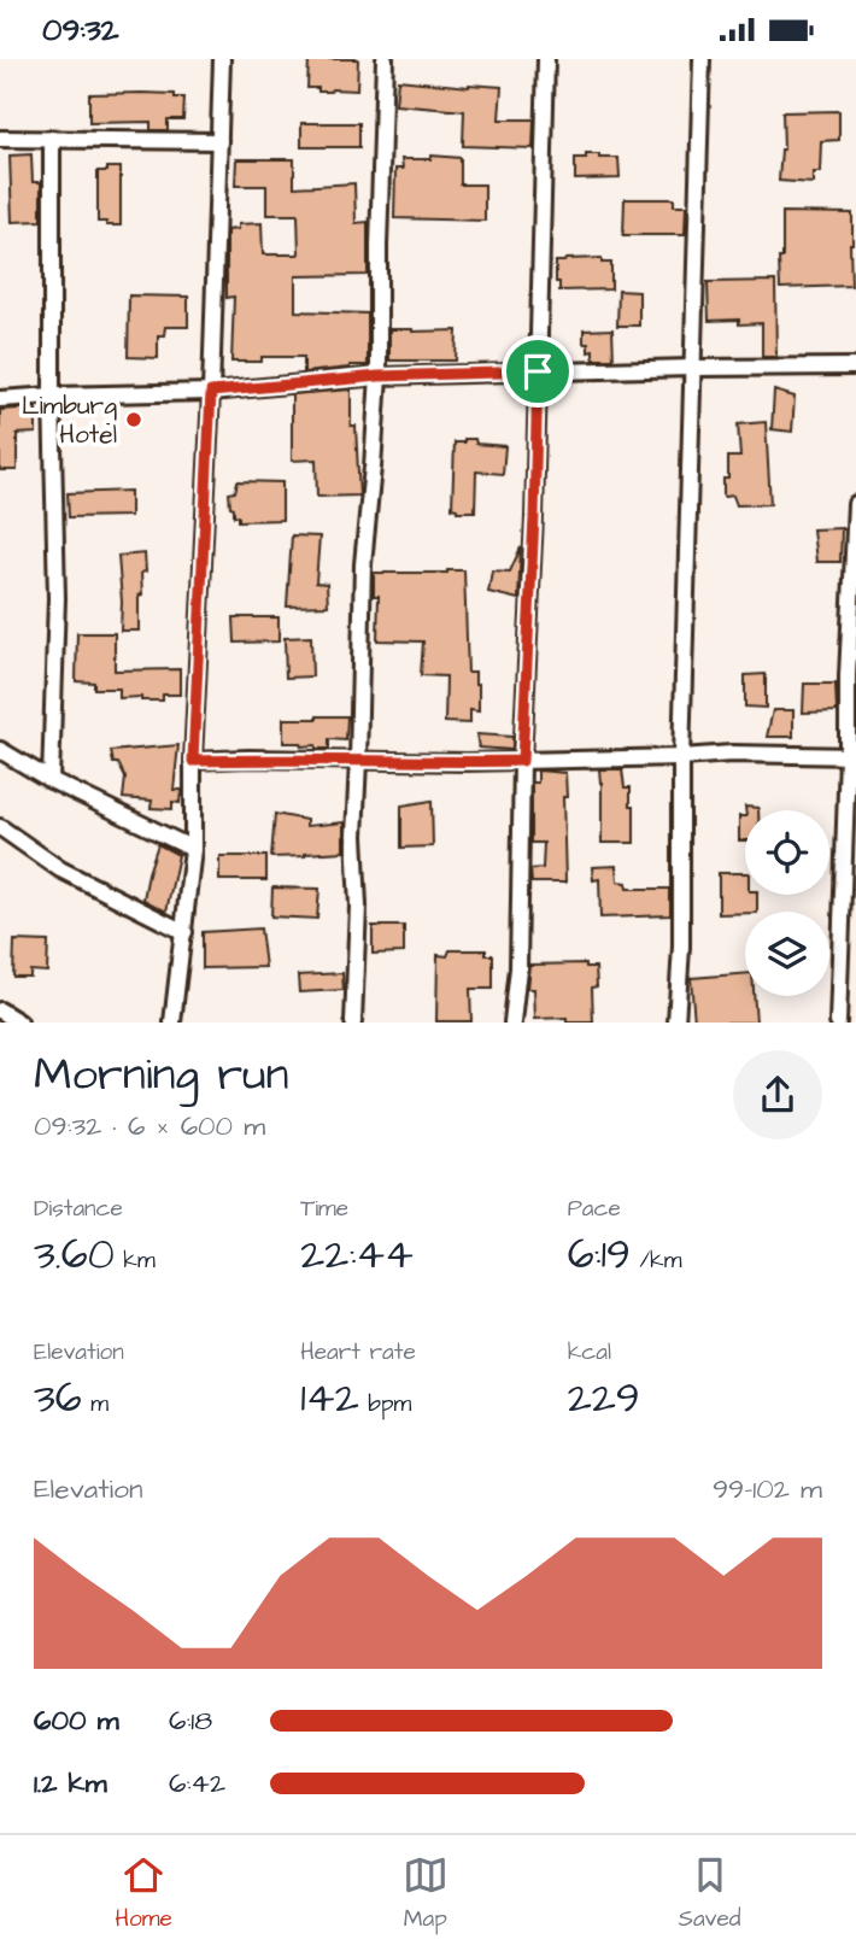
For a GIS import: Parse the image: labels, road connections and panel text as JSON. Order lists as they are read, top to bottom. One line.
{"places":["Limburg Hotel"],"page":{"status":"09:32","heading":["Morning run","09:32 · 6 × 600 m"],"stats":[["Distance","3.60 km"],["Time","22:44"],["Pace","6:19 /km"],["Elevation","36 m"],["Heart rate","142 bpm"],["kcal","229"]],"chart":["Elevation","99–102 m"],"list":[{"name":"600 m","note":"6:18"},{"name":"1.2 km","note":"6:42"}],"tabs":["Home","Map","Saved"]}}
